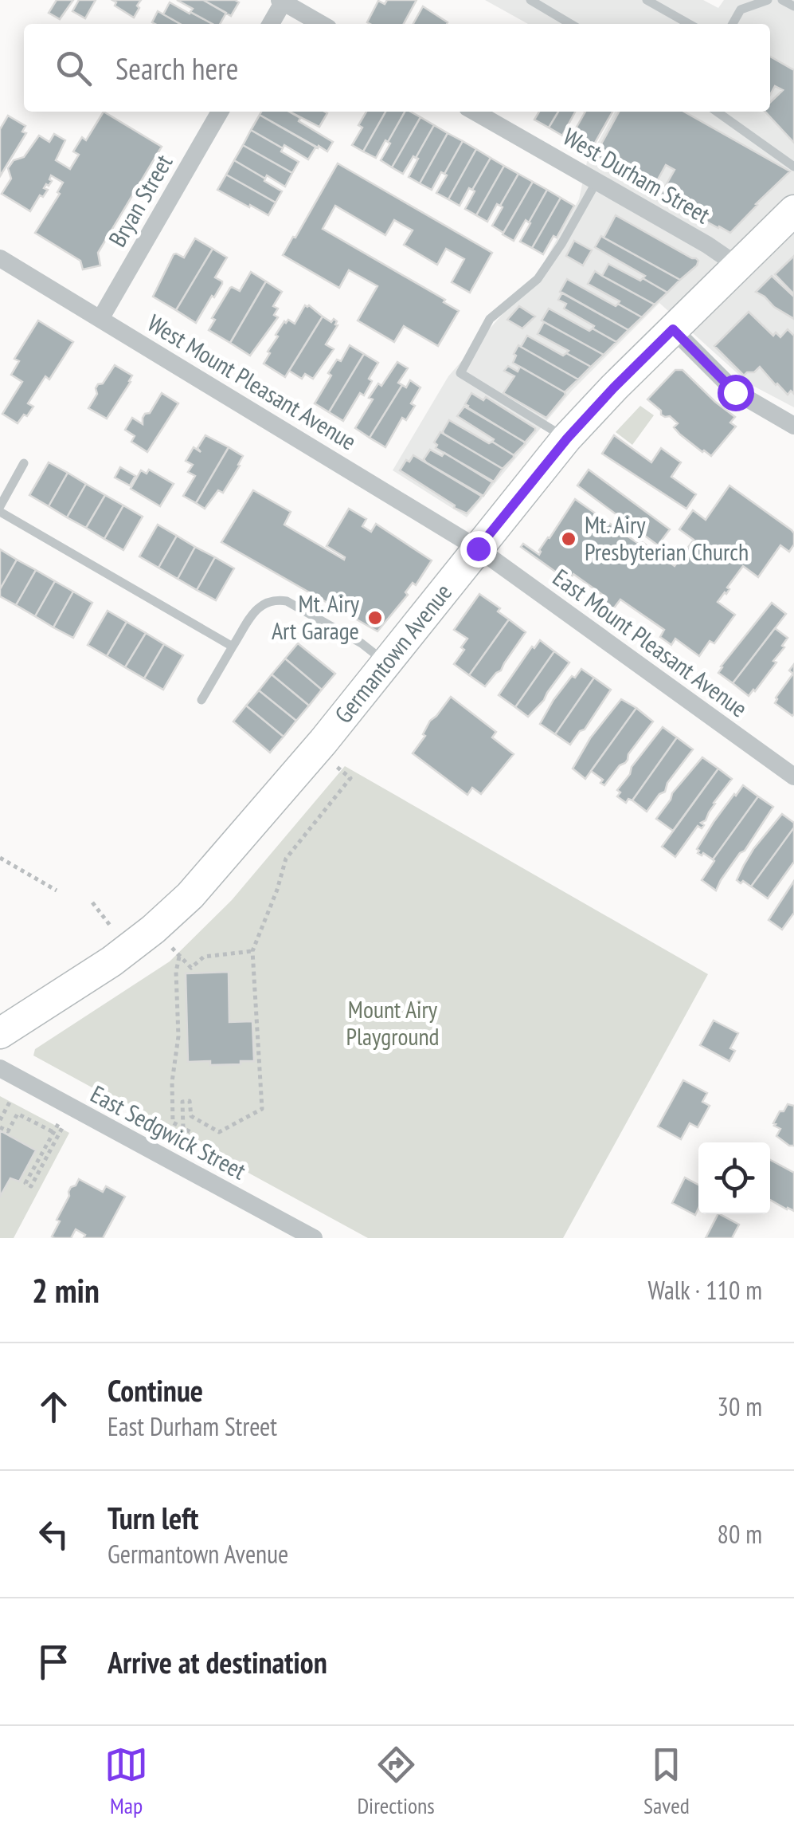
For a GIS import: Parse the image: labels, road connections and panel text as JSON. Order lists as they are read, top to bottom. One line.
{"streets":{"main road":["Germantown Avenue"],"street":["West Durham Street","Bryan Street","West Mount Pleasant Avenue","East Mount Pleasant Avenue","East Sedgwick Street"]},"crossings":[["West Durham Street","Germantown Avenue"],["Bryan Street","West Mount Pleasant Avenue"],["West Mount Pleasant Avenue","East Mount Pleasant Avenue"],["West Mount Pleasant Avenue","Germantown Avenue"],["East Mount Pleasant Avenue","Germantown Avenue"]],"parks":["Mount Airy Playground"],"places":["Mt. Airy Presbyterian Church","Mt. Airy Art Garage"],"page":{"search":"Search here","heading":["2 min","Walk · 110 m"],"list":[["Continue","East Durham Street","30 m"],["Turn left","Germantown Avenue","80 m"],"Arrive at destination"],"nav":["Map","Directions","Saved"]}}
